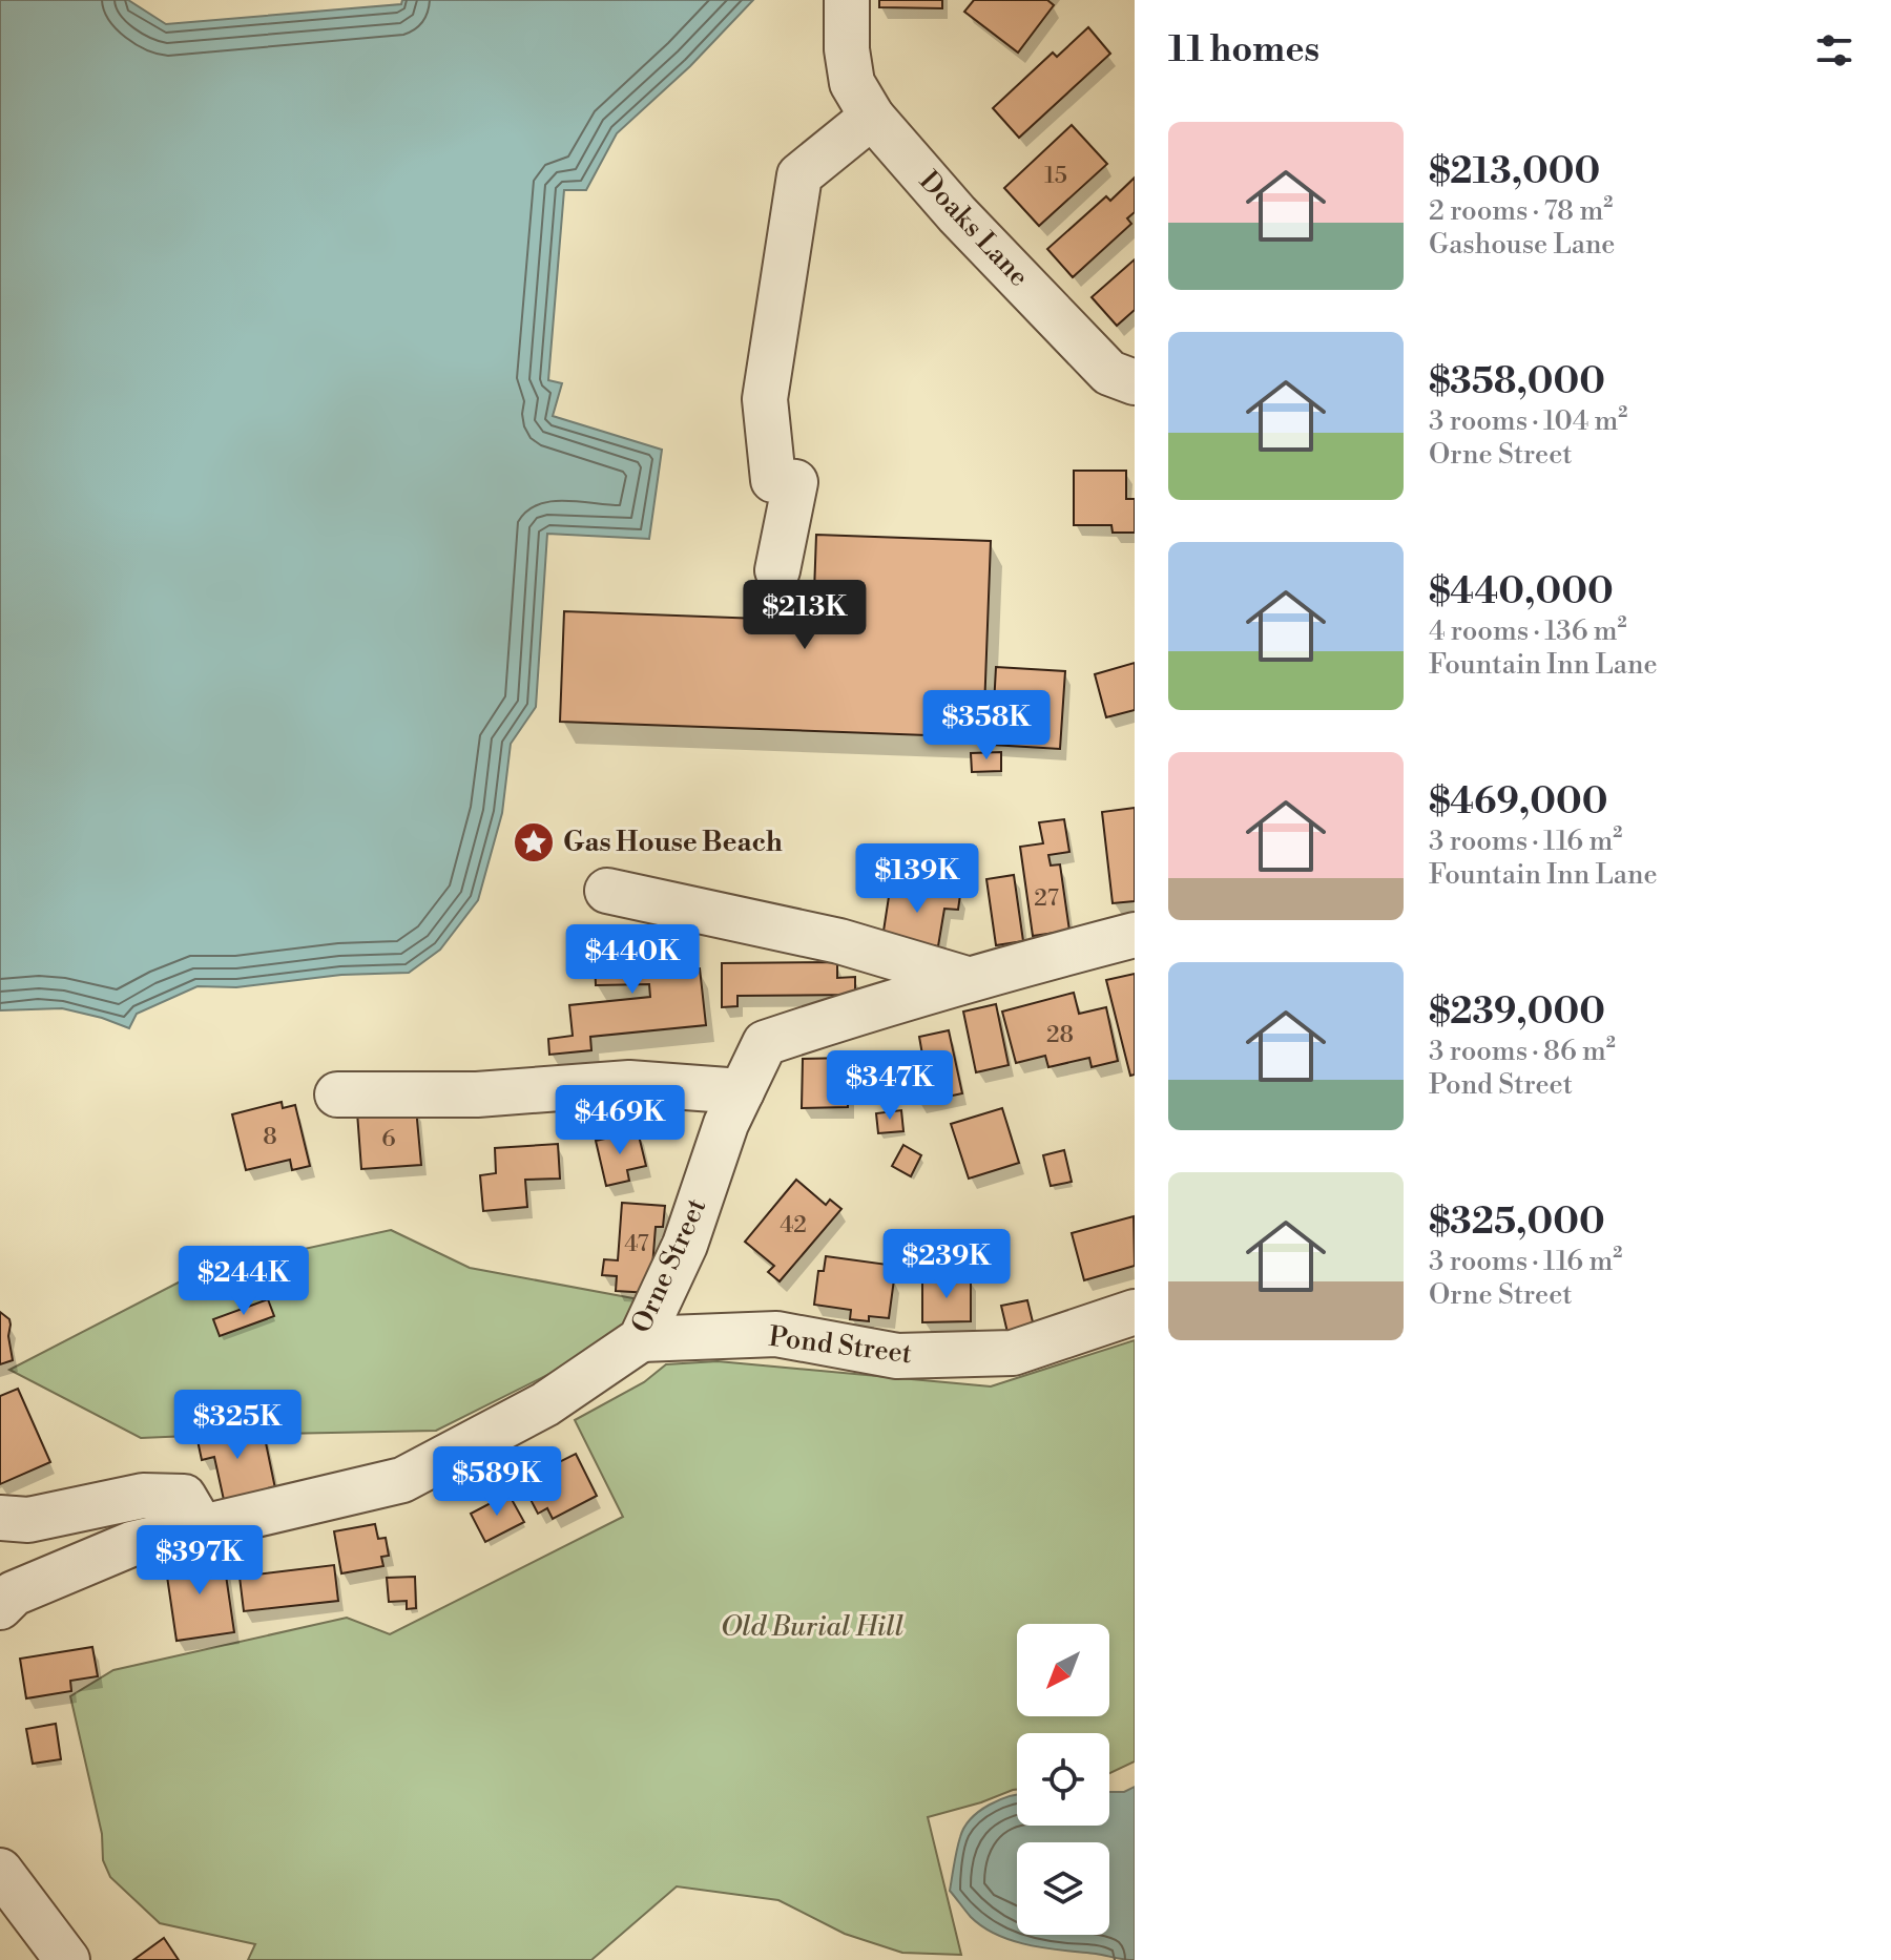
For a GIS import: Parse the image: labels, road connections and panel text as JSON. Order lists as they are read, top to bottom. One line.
{"streets":{"street":["Doaks Lane","Orne Street","Pond Street"]},"crossings":[["Orne Street","Pond Street"]],"parks":["Old Burial Hill"],"places":{"place":["Gas House Beach"]},"house_numbers":["15","27","28","8","6","42","47"],"north":"bottom left","page":{"heading":"11 homes","list":[{"name":"$213,000","note":"2 rooms · 78 m² · Gashouse Lane"},{"name":"$358,000","note":"3 rooms · 104 m² · Orne Street"},{"name":"$440,000","note":"4 rooms · 136 m² · Fountain Inn Lane"},{"name":"$469,000","note":"3 rooms · 116 m² · Fountain Inn Lane"},{"name":"$239,000","note":"3 rooms · 86 m² · Pond Street"},{"name":"$325,000","note":"3 rooms · 116 m² · Orne Street"}],"price":["$213K","$358K","$139K","$440K","$347K","$469K","$239K","$244K","$325K","$589K","$397K"]}}
